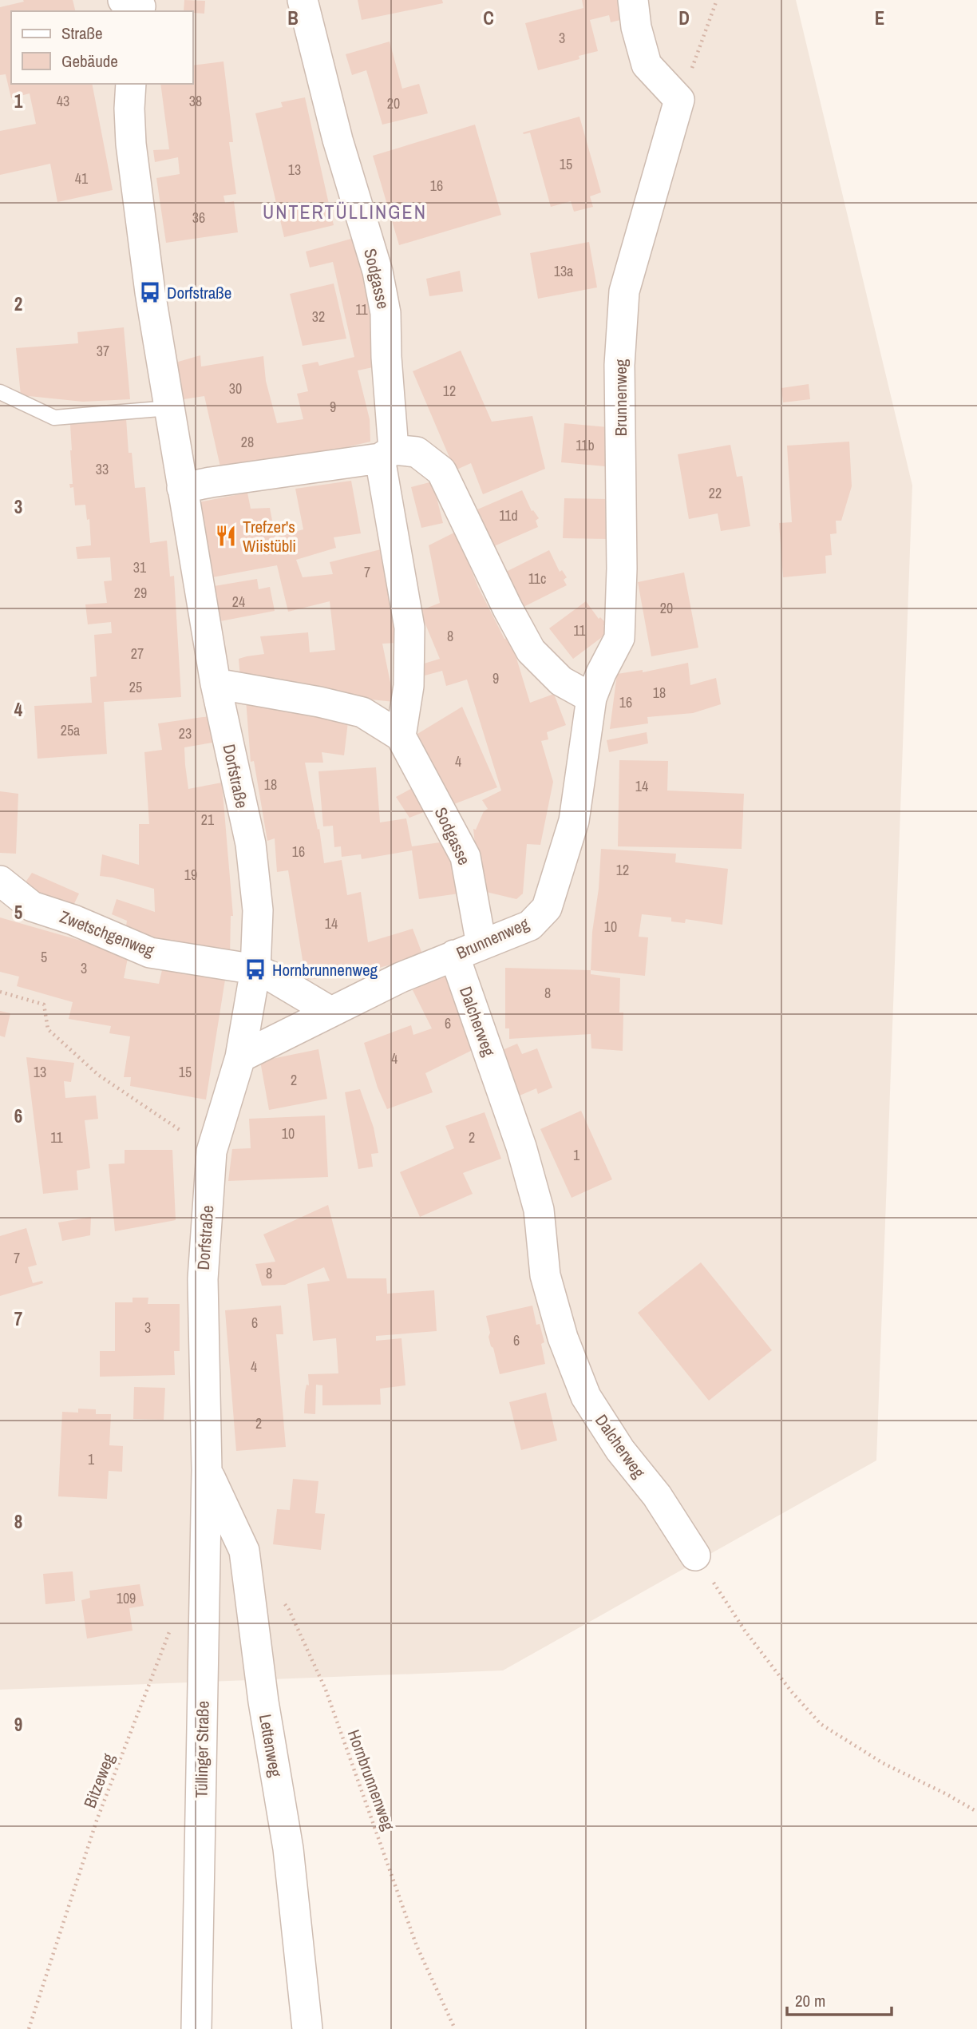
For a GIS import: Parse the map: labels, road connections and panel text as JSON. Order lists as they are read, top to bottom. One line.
{"streets":{"street":["Sodgasse","Brunnenweg","Dorfstraße","Zwetschgenweg","Dalcherweg","Lettenweg","Tüllinger Straße"],"path":["Hornbrunnenweg","Bitzeweg"]},"crossings":[["Sodgasse","Brunnenweg"],["Sodgasse","Dorfstraße"],["Brunnenweg","Dorfstraße"],["Brunnenweg","Dalcherweg"],["Dorfstraße","Zwetschgenweg"],["Dorfstraße","Lettenweg"],["Dorfstraße","Tüllinger Straße"],["Lettenweg","Tüllinger Straße"]],"districts":["UNTERTÜLLINGEN"],"places":{"bus stop":["Dorfstraße","Hornbrunnenweg"],"restaurant":["Trefzer's Wiistübli"]},"house_numbers":["3","43","38","20","15","13","41","16","36","13a","11","32","37","30","12","9","28","11b","33","22","11d","31","7","11c","29","24","20","11","8","27","9","25","18","16","25a","23","4","18","14","21","16","12","19","14","10","5","3","8","6","4","13","15","2","10","11","2","1","7","8","6","3","6","4","2","1","109"],"legend":["Straße","Gebäude"],"scale_bar":"20 m","grid":{"columns":["B","C","D","E"],"rows":["1","2","3","4","5","6","7","8","9"]}}
